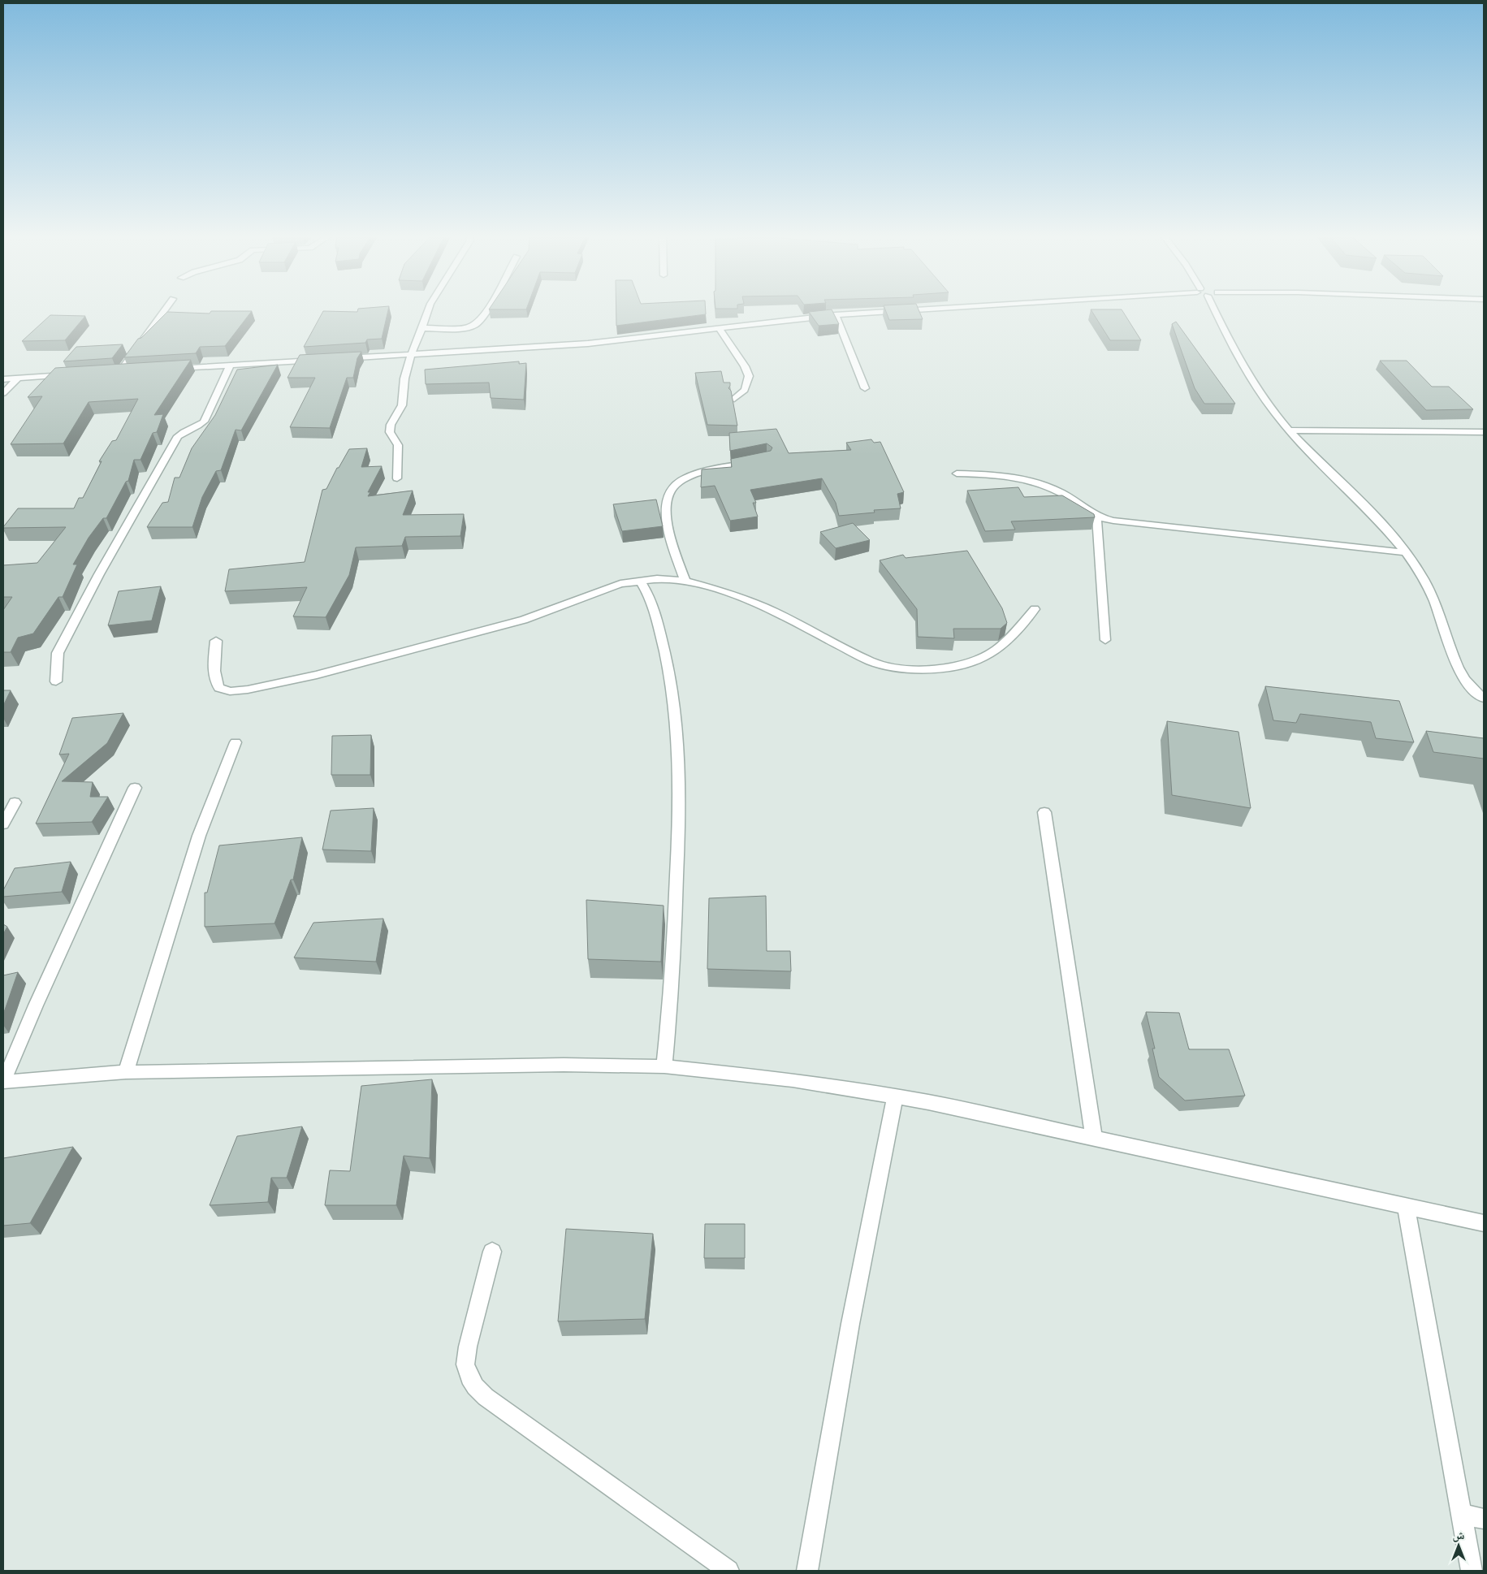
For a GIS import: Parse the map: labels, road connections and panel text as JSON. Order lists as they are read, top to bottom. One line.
{"north":"top"}
